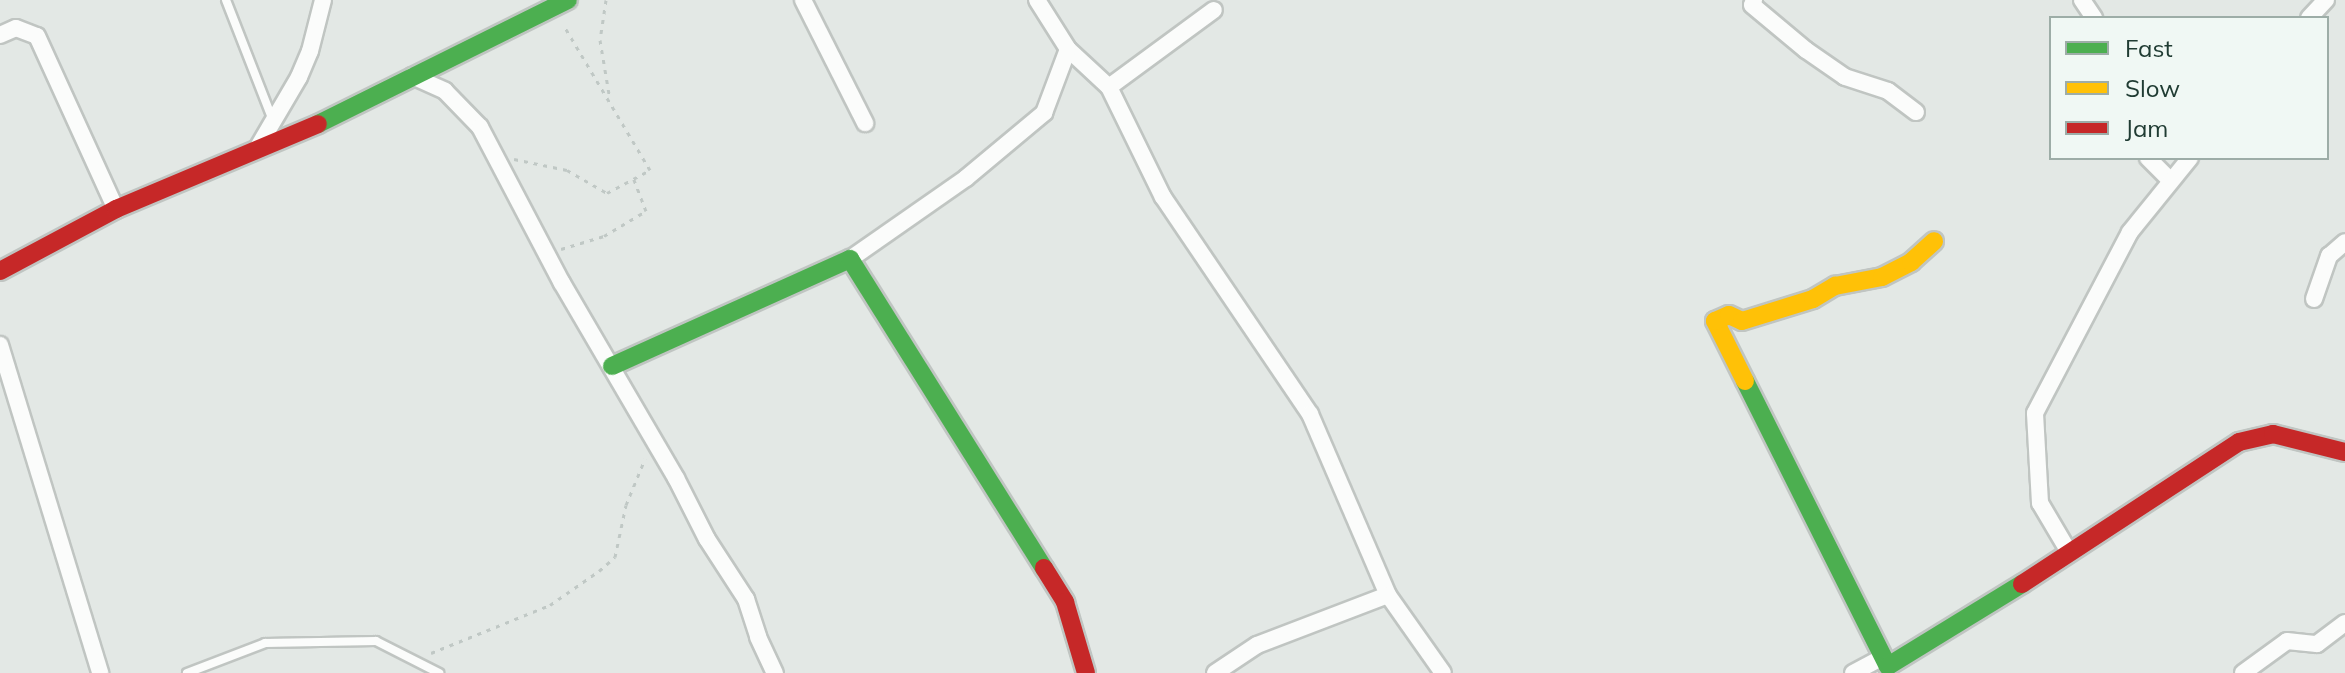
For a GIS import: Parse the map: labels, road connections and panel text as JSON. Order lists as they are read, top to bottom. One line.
{"legend":["Fast","Slow","Jam"]}
